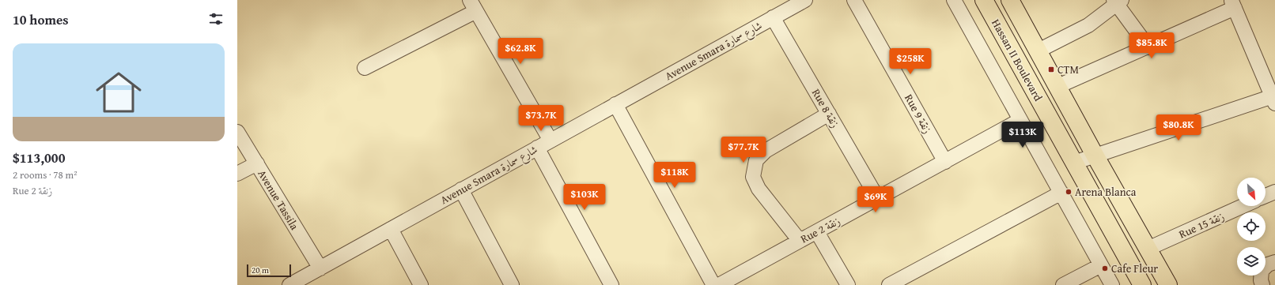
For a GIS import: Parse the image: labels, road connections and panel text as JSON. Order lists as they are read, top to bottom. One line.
{"streets":{"main road":["Hassan II Boulevard"],"street":["Avenue Smara شارع سمارة","Rue 8 زنقة","Rue 9 زنقة","Avenue Tassila","Rue 15 زنقة","Rue 2 زنقة"]},"crossings":[["Avenue Smara شارع سمارة","Rue 8 زنقة"],["Avenue Smara شارع سمارة","Avenue Tassila"],["Hassan II Boulevard","Rue 15 زنقة"],["Rue 8 زنقة","Rue 2 زنقة"],["Rue 9 زنقة","Rue 2 زنقة"]],"places":{"transit":["CTM"],"other":["Arena Blanca","Cafe Fleur"]},"scale_bar":"20 m","north":"bottom right","page":{"heading":"10 homes","price":["$85.8K","$62.8K","$258K","$73.7K","$80.8K","$113K","$77.7K","$118K","$103K","$69K"],"list":[{"name":"$113,000","note":"2 rooms · 78 m² · Rue 2 زنقة"}],"scale":"20 m"}}
